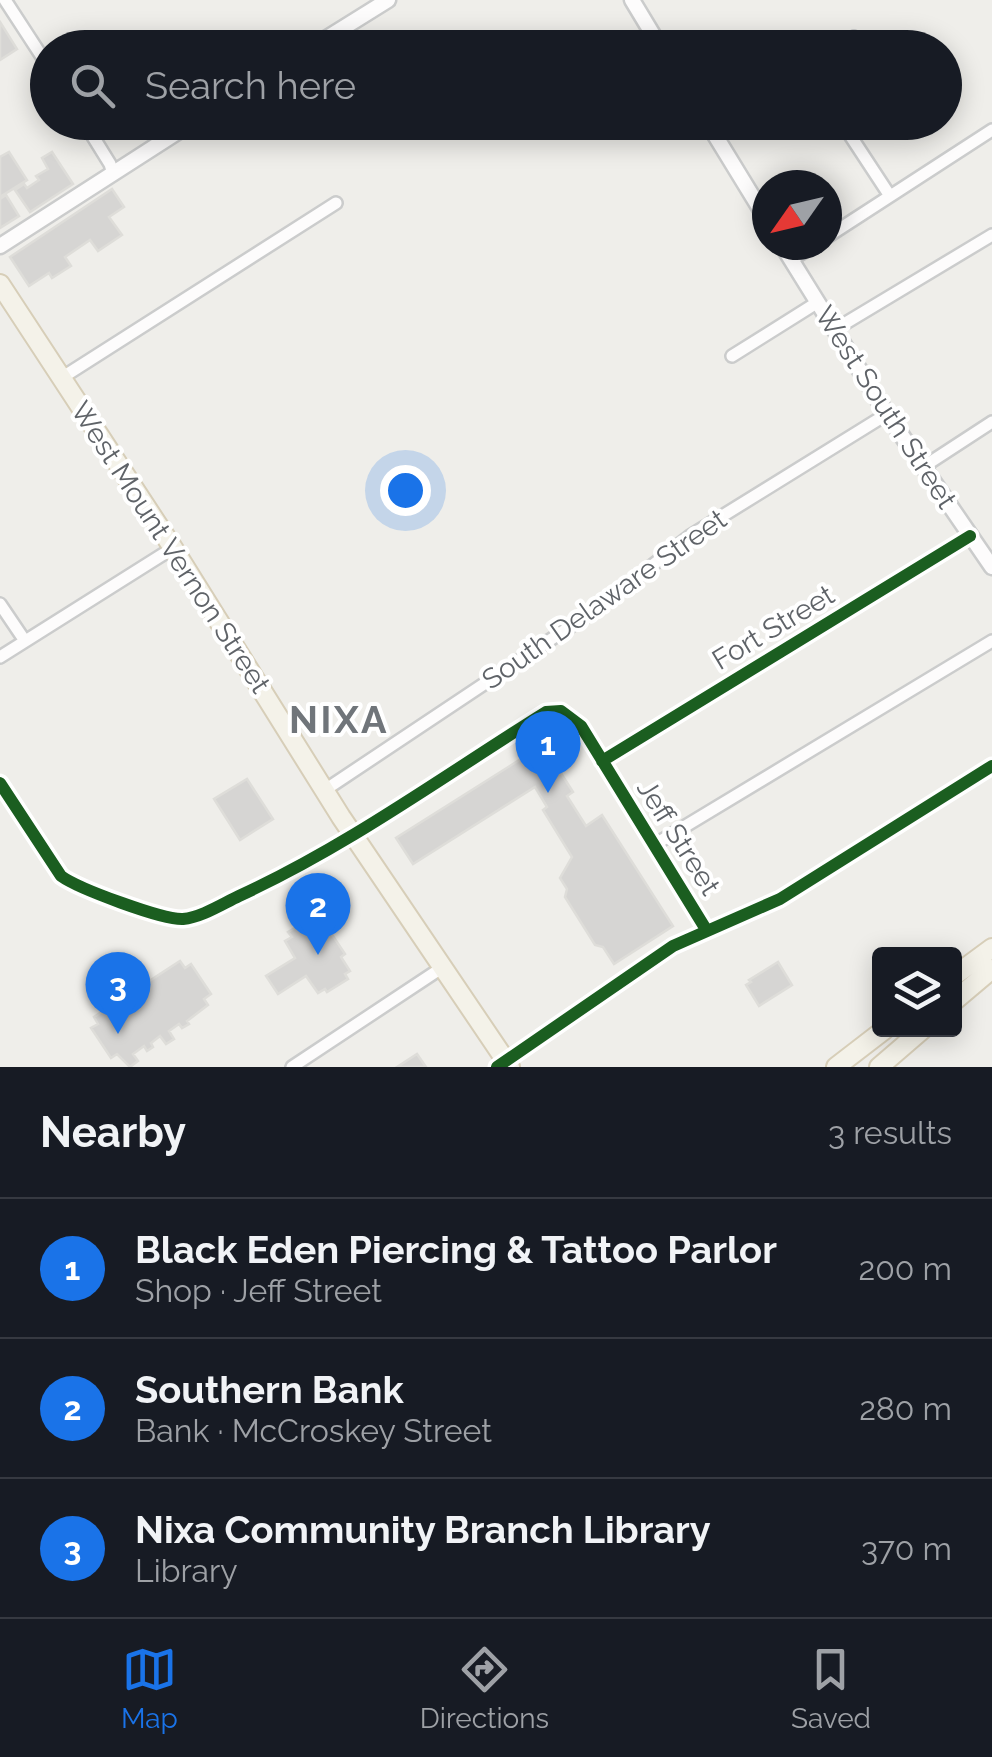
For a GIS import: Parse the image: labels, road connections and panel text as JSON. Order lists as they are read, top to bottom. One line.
{"streets":{"main road":["West Mount Vernon Street"],"street":["West South Street","South Delaware Street","Fort Street","Jeff Street"]},"crossings":[["West South Street","South Delaware Street"],["West South Street","Fort Street"],["West Mount Vernon Street","South Delaware Street"],["West Mount Vernon Street","Jeff Street"],["Fort Street","Jeff Street"]],"districts":["NIXA"],"north":"bottom left","page":{"search":"Search here","pins":["1","2","3"],"heading":["Nearby","3 results"],"list":[{"mark":"1","name":"Black Eden Piercing & Tattoo Parlor","note":"Shop · Jeff Street","value":"200 m"},{"mark":"2","name":"Southern Bank","note":"Bank · McCroskey Street","value":"280 m"},{"mark":"3","name":"Nixa Community Branch Library","note":"Library","value":"370 m"}],"nav":["Map","Directions","Saved"]}}
